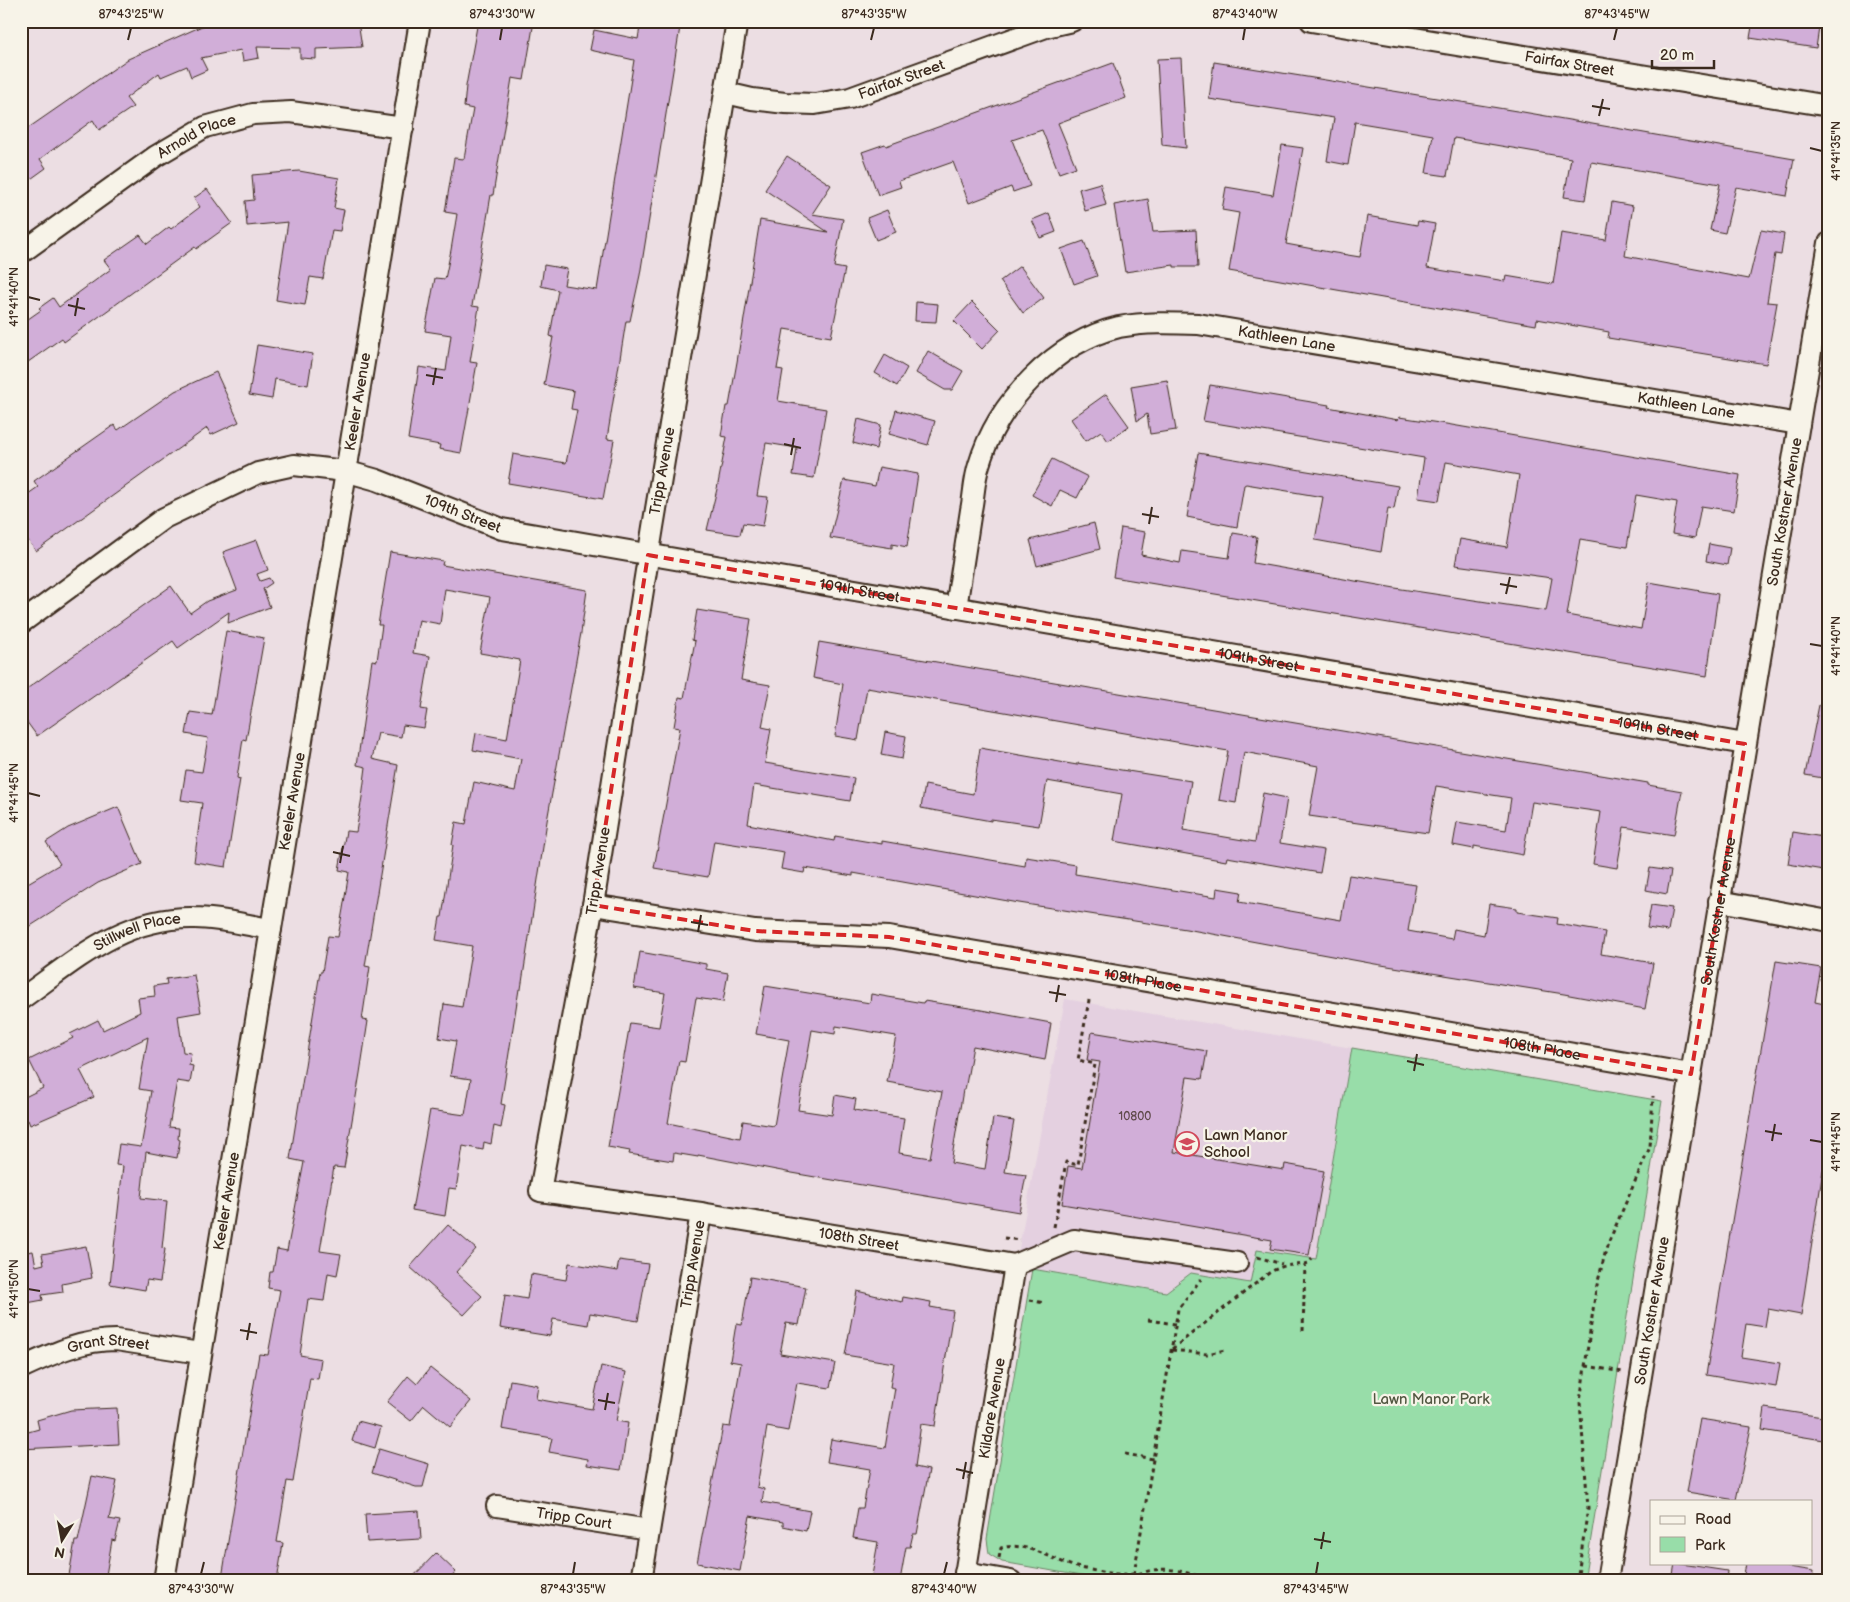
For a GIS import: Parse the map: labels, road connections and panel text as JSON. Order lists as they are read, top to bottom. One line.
{"streets":{"street":["Fairfax Street","Arnold Place","Kathleen Lane","Keeler Avenue","Tripp Avenue","109th Street","South Kostner Avenue","Stillwell Place","108th Place","108th Street","Grant Street","Kildare Avenue","Tripp Court"]},"crossings":[["Fairfax Street","Tripp Avenue"],["Arnold Place","Keeler Avenue"],["Kathleen Lane","109th Street"],["Kathleen Lane","South Kostner Avenue"],["Keeler Avenue","109th Street"],["Keeler Avenue","Stillwell Place"],["Keeler Avenue","Grant Street"],["Tripp Avenue","109th Street"],["Tripp Avenue","108th Place"],["Tripp Avenue","108th Street"],["Tripp Avenue","Tripp Court"],["109th Street","South Kostner Avenue"],["South Kostner Avenue","108th Place"],["108th Street","Kildare Avenue"]],"parks":["Lawn Manor Park"],"places":{"school or university":["Lawn Manor School"]},"house_numbers":["10800"],"legend":["Road","Park"],"scale_bar":"20 m","north":"bottom","coordinates":["87°43'25\"W","87°43'30\"W","87°43'35\"W","87°43'40\"W","87°43'45\"W","41°41'35\"N","41°41'40\"N","41°41'45\"N","41°41'50\"N"]}
